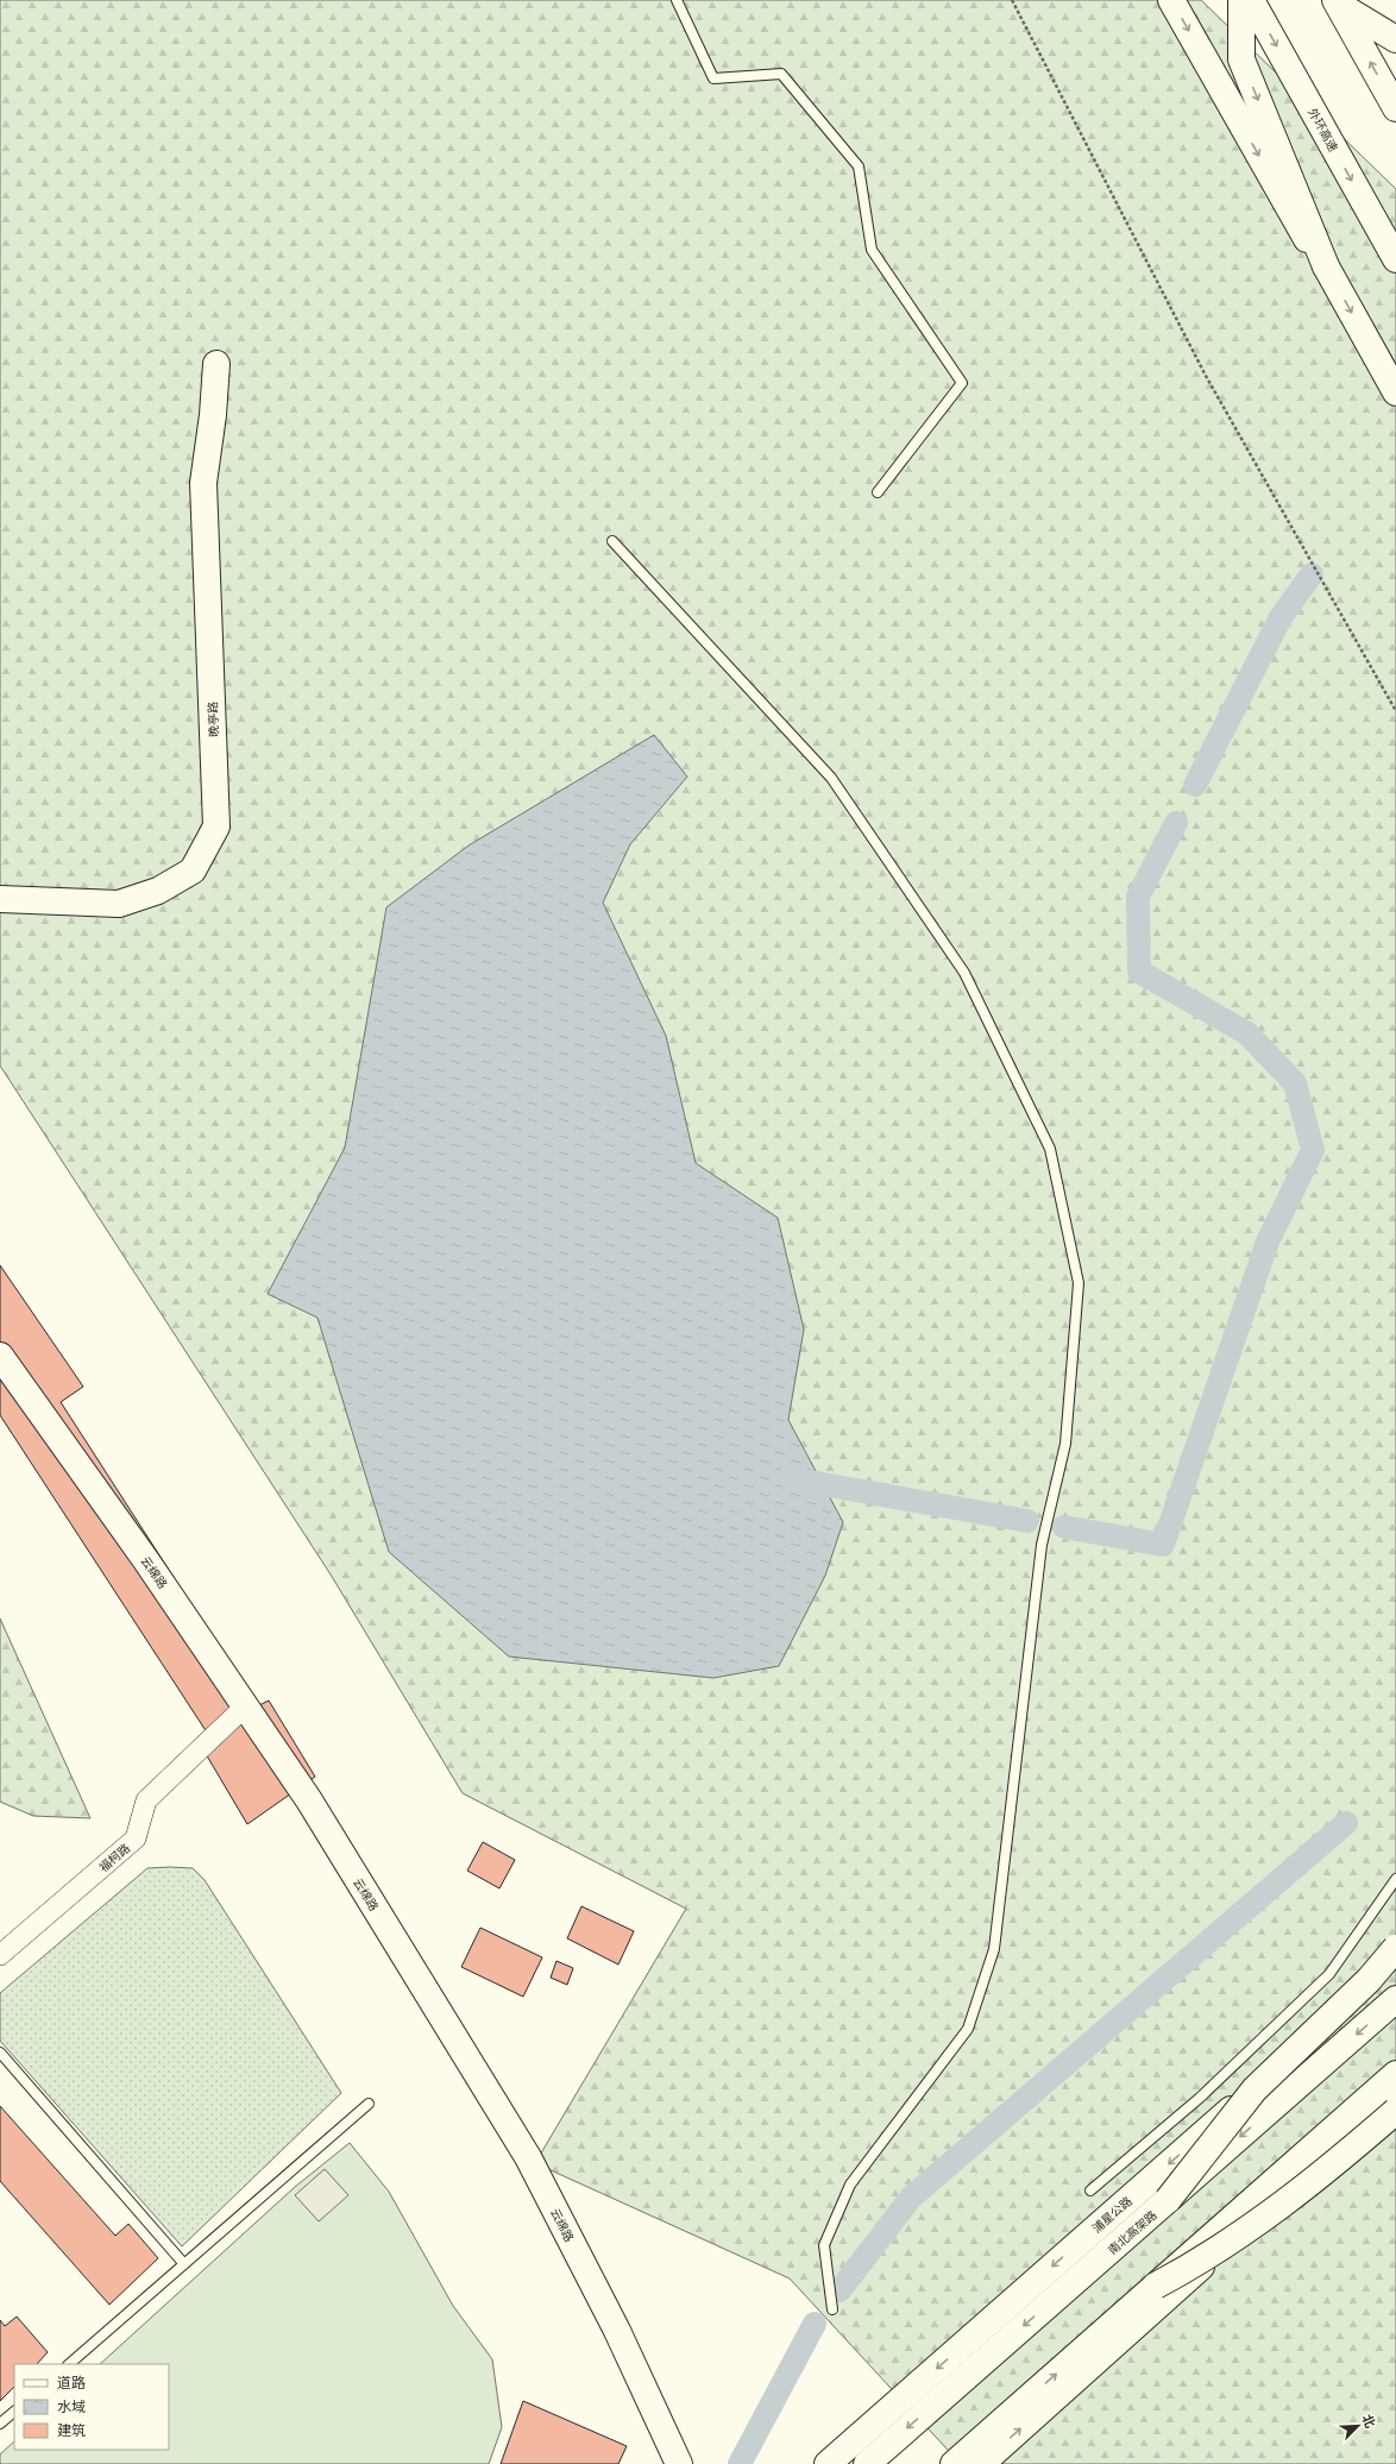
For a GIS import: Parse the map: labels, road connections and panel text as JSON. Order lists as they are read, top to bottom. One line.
{"streets":{"main road":["外环高速","晚亭路","云绵路","浦星公路","南北高架路"],"street":["福柯路"]},"crossings":[["云绵路","福柯路"]],"legend":["道路","水域","建筑"],"north":"top right"}
